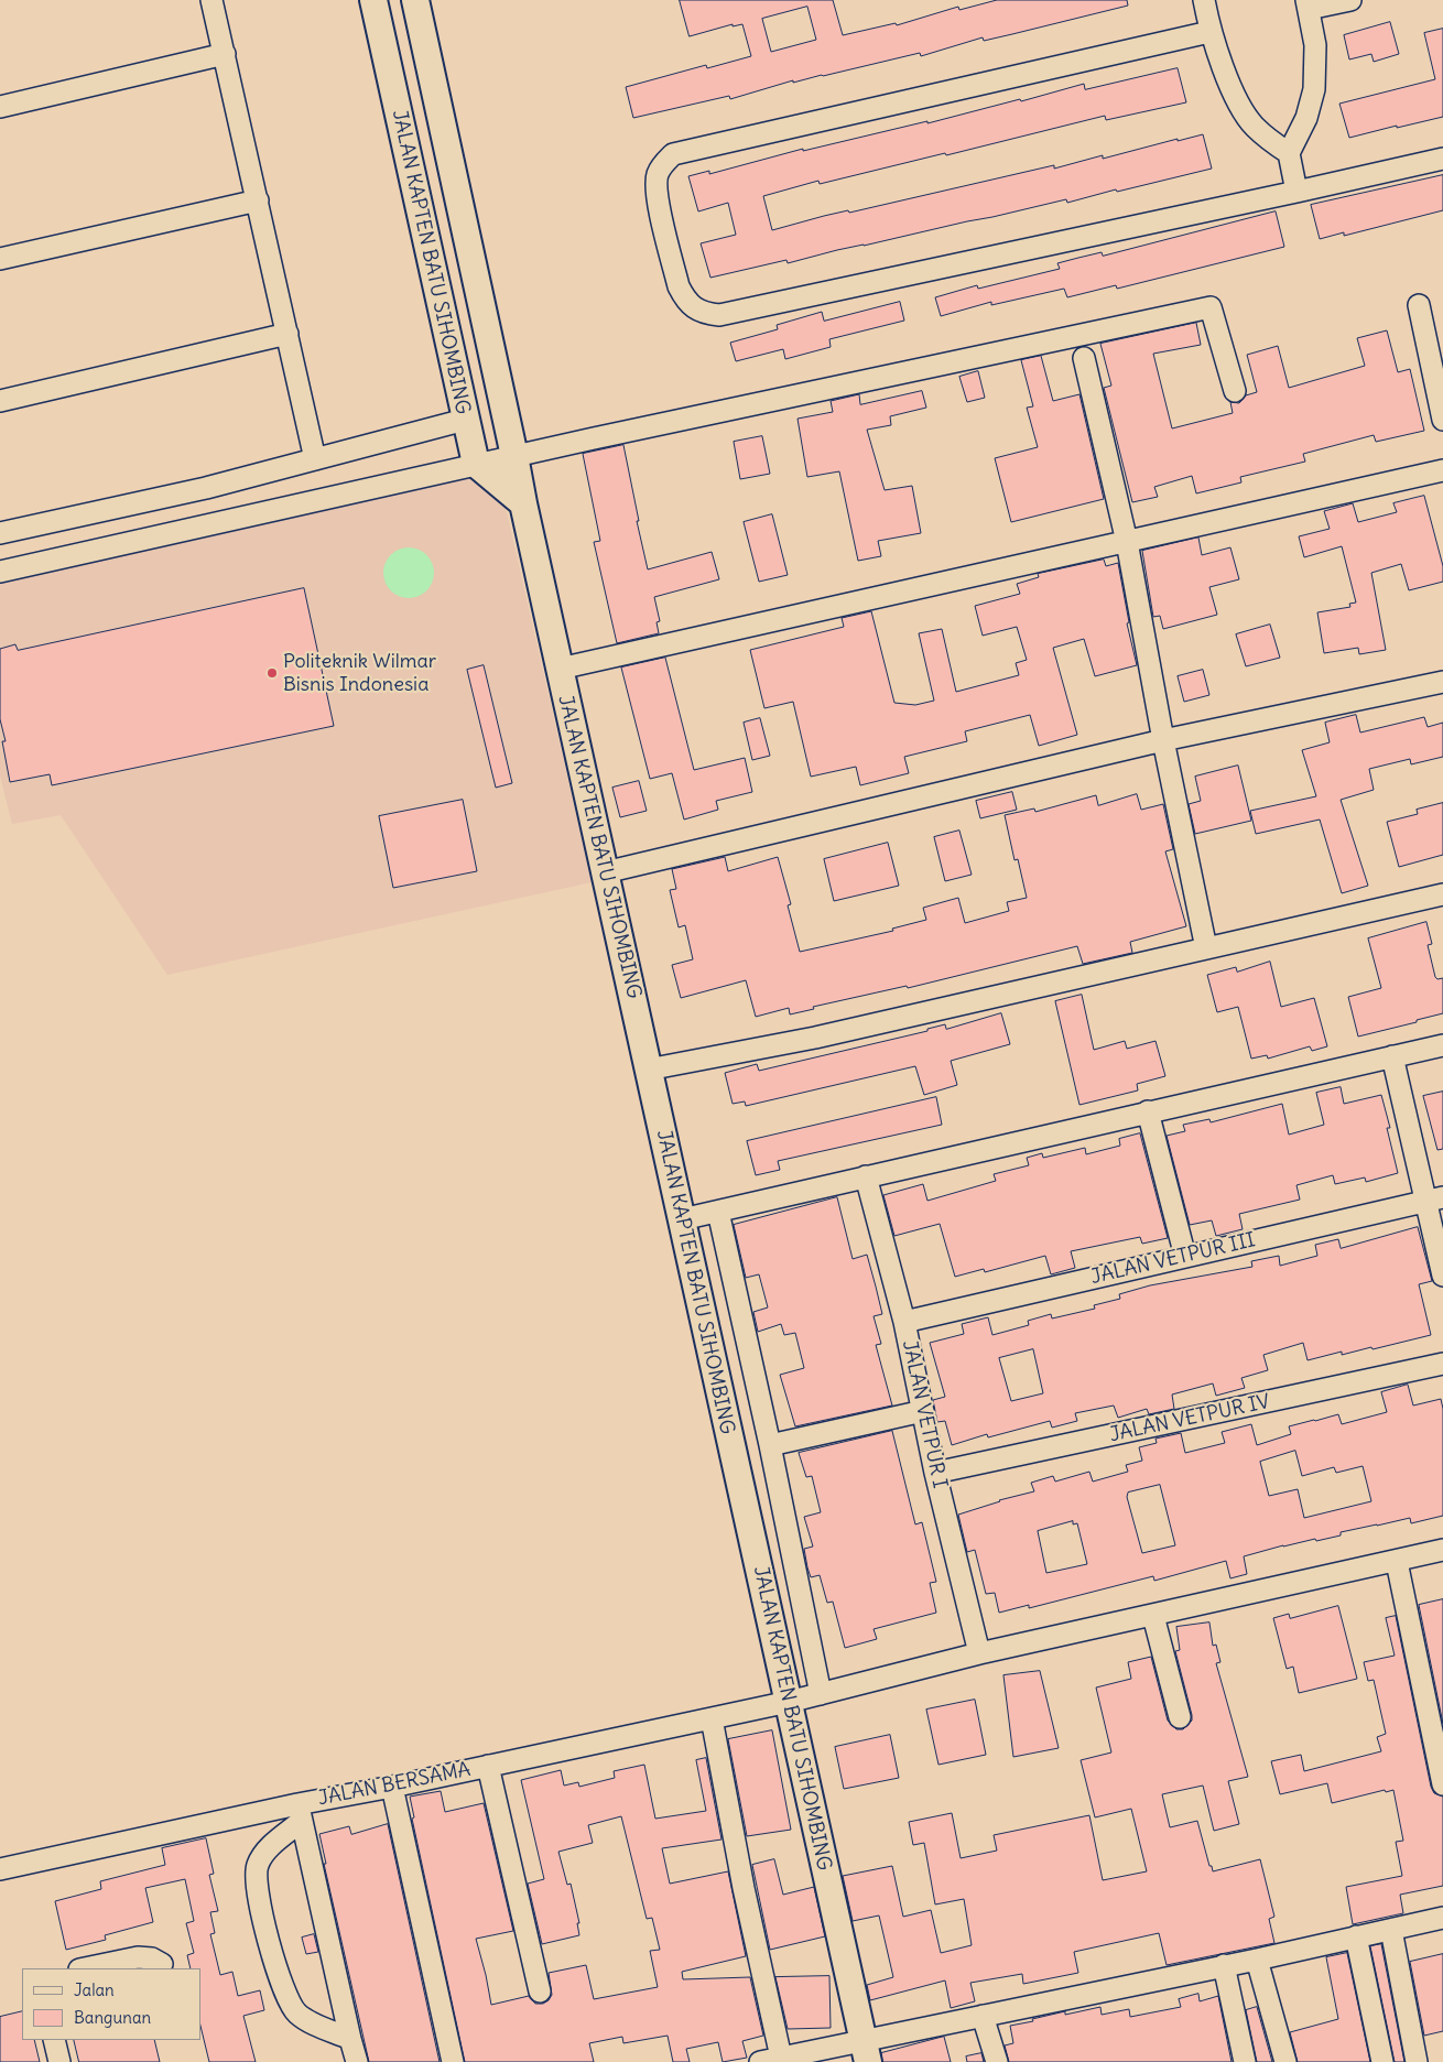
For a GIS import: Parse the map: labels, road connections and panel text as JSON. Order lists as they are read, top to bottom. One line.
{"streets":{"street":["JALAN KAPTEN BATU SIHOMBING","JALAN VETPUR III","JALAN VETPUR I","JALAN VETPUR IV","JALAN BERSAMA"]},"crossings":[["JALAN KAPTEN BATU SIHOMBING","JALAN BERSAMA"],["JALAN VETPUR III","JALAN VETPUR I"],["JALAN VETPUR I","JALAN VETPUR IV"],["JALAN VETPUR I","JALAN BERSAMA"]],"places":["Politeknik Wilmar Bisnis Indonesia"],"legend":["Jalan","Bangunan"]}
